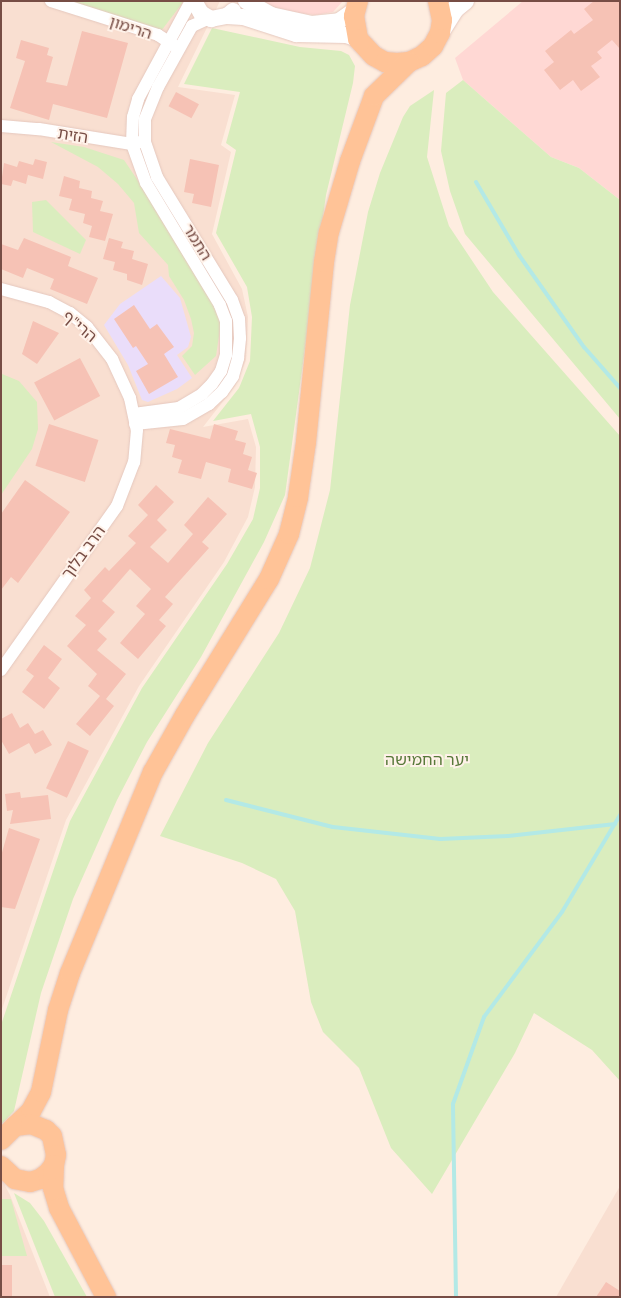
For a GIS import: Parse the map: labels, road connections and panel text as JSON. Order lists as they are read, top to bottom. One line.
{"streets":{"street":["הרימון","הזית","התמר","הרי\"ף","הרב בלוך"]},"crossings":[["הרימון","התמר"],["הזית","התמר"],["התמר","הרב בלוך"],["הרי\"ף","הרב בלוך"]],"parks":["יער החמישה"]}
